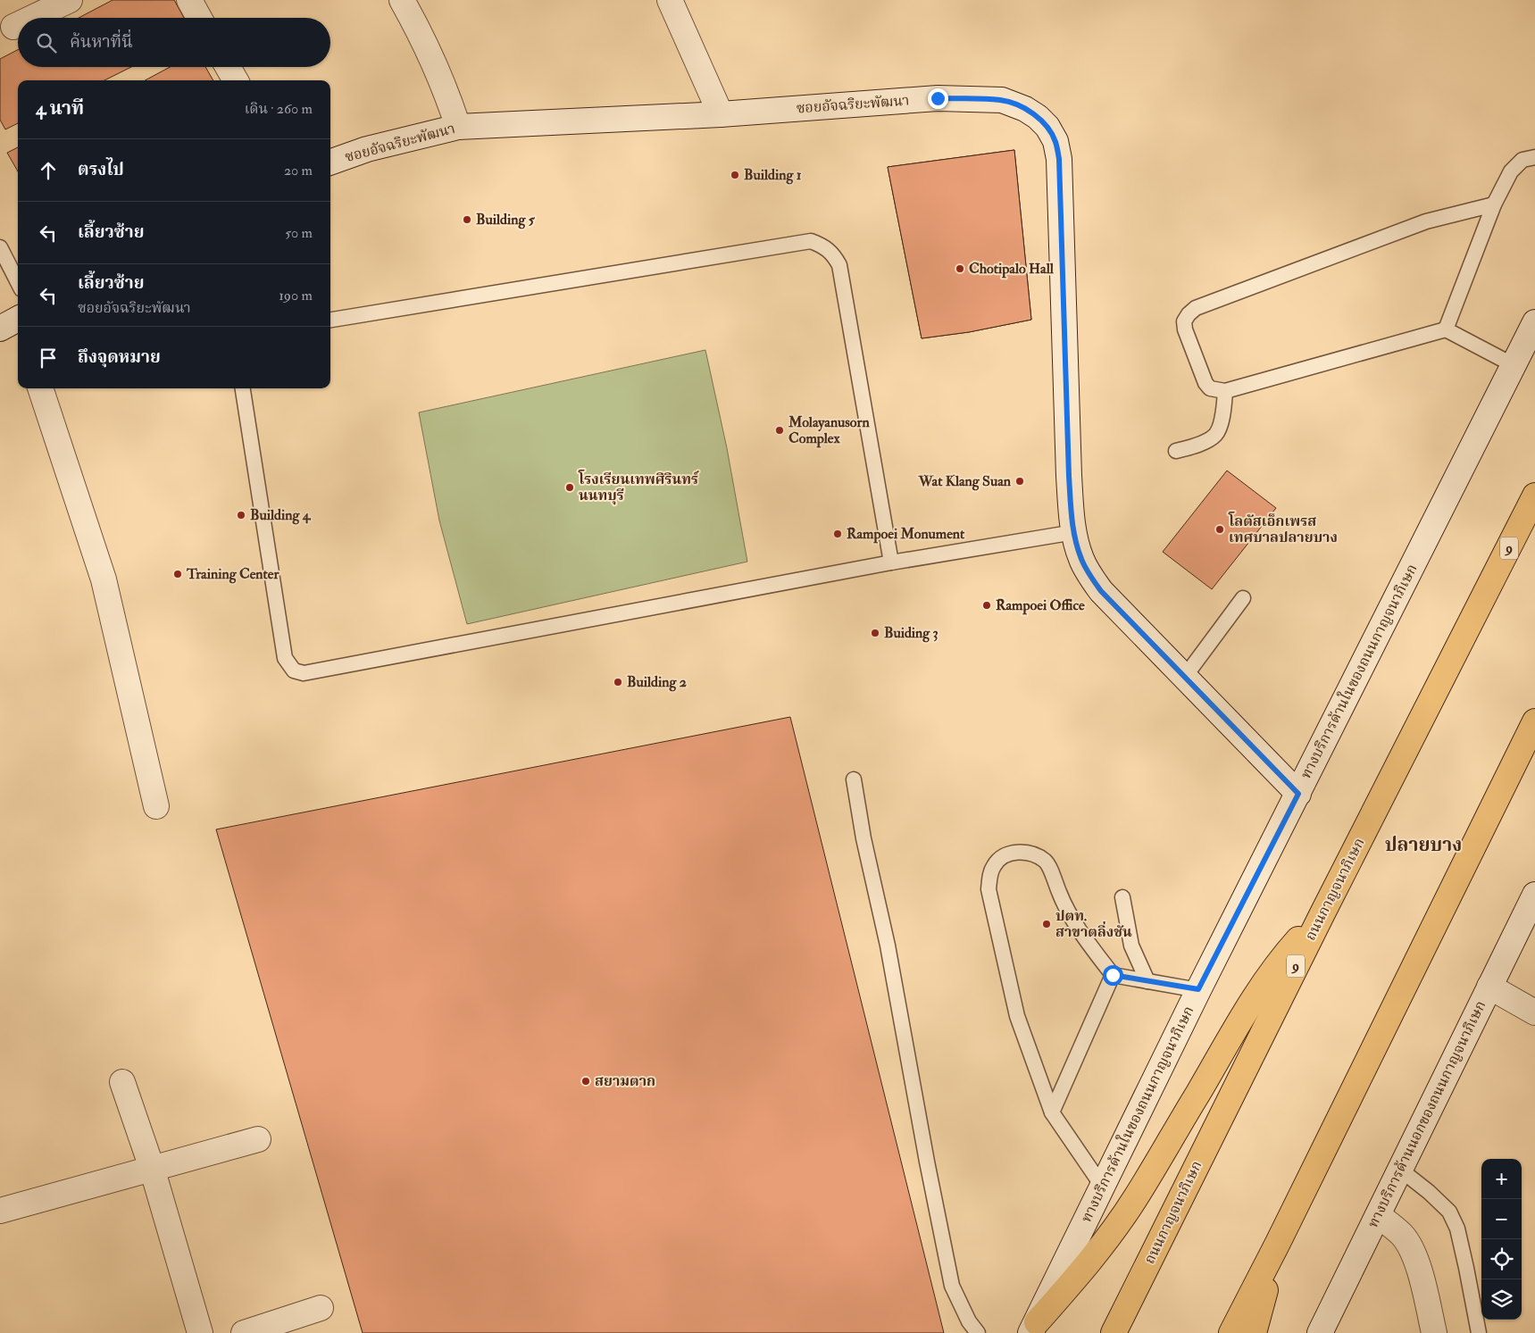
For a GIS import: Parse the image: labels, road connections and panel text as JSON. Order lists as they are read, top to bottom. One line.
{"streets":{"highway":["9","ถนนกาญจนาภิเษก"],"street":["ซอยอัจฉริยะพัฒนา","ทางบริการด้านในของถนนกาญจนาภิเษก","ทางบริการด้านนอกของถนนกาญจนาภิเษก"]},"crossings":[["ซอยอัจฉริยะพัฒนา","ทางบริการด้านในของถนนกาญจนาภิเษก"]],"districts":["ปลายบาง"],"places":["Building 1","Building 5","Chotipalo Hall","Molayanusorn Complex","Wat Klang Suan","โรงเรียนเทพศิรินทร์ นนทบุรี","Building 4","โลตัสเอ็กเพรส เทศบาลปลายบาง","Rampoei Monument","Training Center","Rampoei Office","Buiding 3","Building 2","ปตท. สาขาตลิ่งชัน","สยามตาก"],"page":{"search":"ค้นหาที่นี่","heading":["4 นาที","เดิน · 260 m"],"list":[["ตรงไป","20 m"],["เลี้ยวซ้าย","50 m"],["เลี้ยวซ้าย","ซอยอัจฉริยะพัฒนา","190 m"],"ถึงจุดหมาย"],"map_buttons":["+","−"]}}
